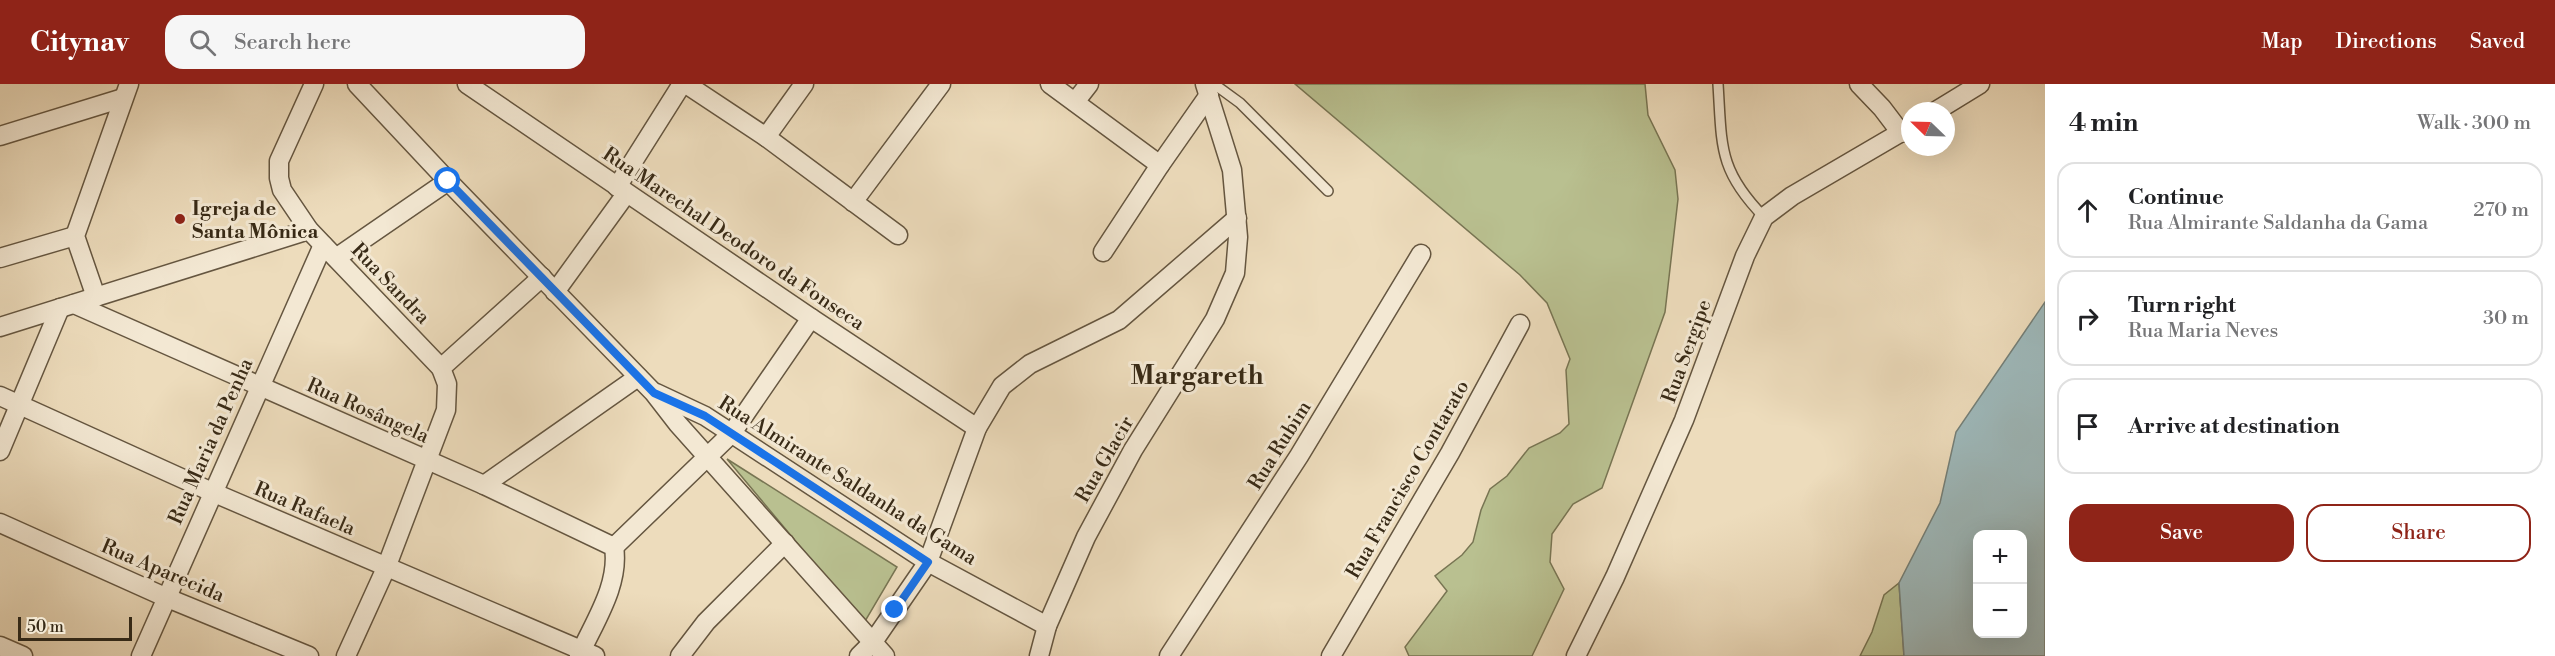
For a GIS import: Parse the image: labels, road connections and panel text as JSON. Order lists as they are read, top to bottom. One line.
{"streets":{"street":["Rua Marechal Deodoro da Fonseca","Rua Sandra","Rua Sergipe","Rua Rosângela","Rua Maria da Penha","Rua Rubim","Rua Glacir","Rua Francisco Contarato","Rua Almirante Saldanha da Gama","Rua Rafaela","Rua Aparecida"]},"crossings":[["Rua Sandra","Rua Maria da Penha"],["Rua Rosângela","Rua Maria da Penha"],["Rua Maria da Penha","Rua Rafaela"],["Rua Maria da Penha","Rua Aparecida"],["Rua Glacir","Rua Almirante Saldanha da Gama"]],"districts":["Margareth"],"places":["Igreja de Santa Mônica"],"scale_bar":"50 m","north":"top left","page":{"header":"Citynav","search":"Search here","nav":["Map","Directions","Saved"],"heading":["4 min","Walk · 300 m"],"list":[["Continue","Rua Almirante Saldanha da Gama","270 m"],["Turn right","Rua Maria Neves","30 m"],"Arrive at destination"],"buttons":["Save","Share"],"map_buttons":["+","−"],"scale":"50 m"}}
